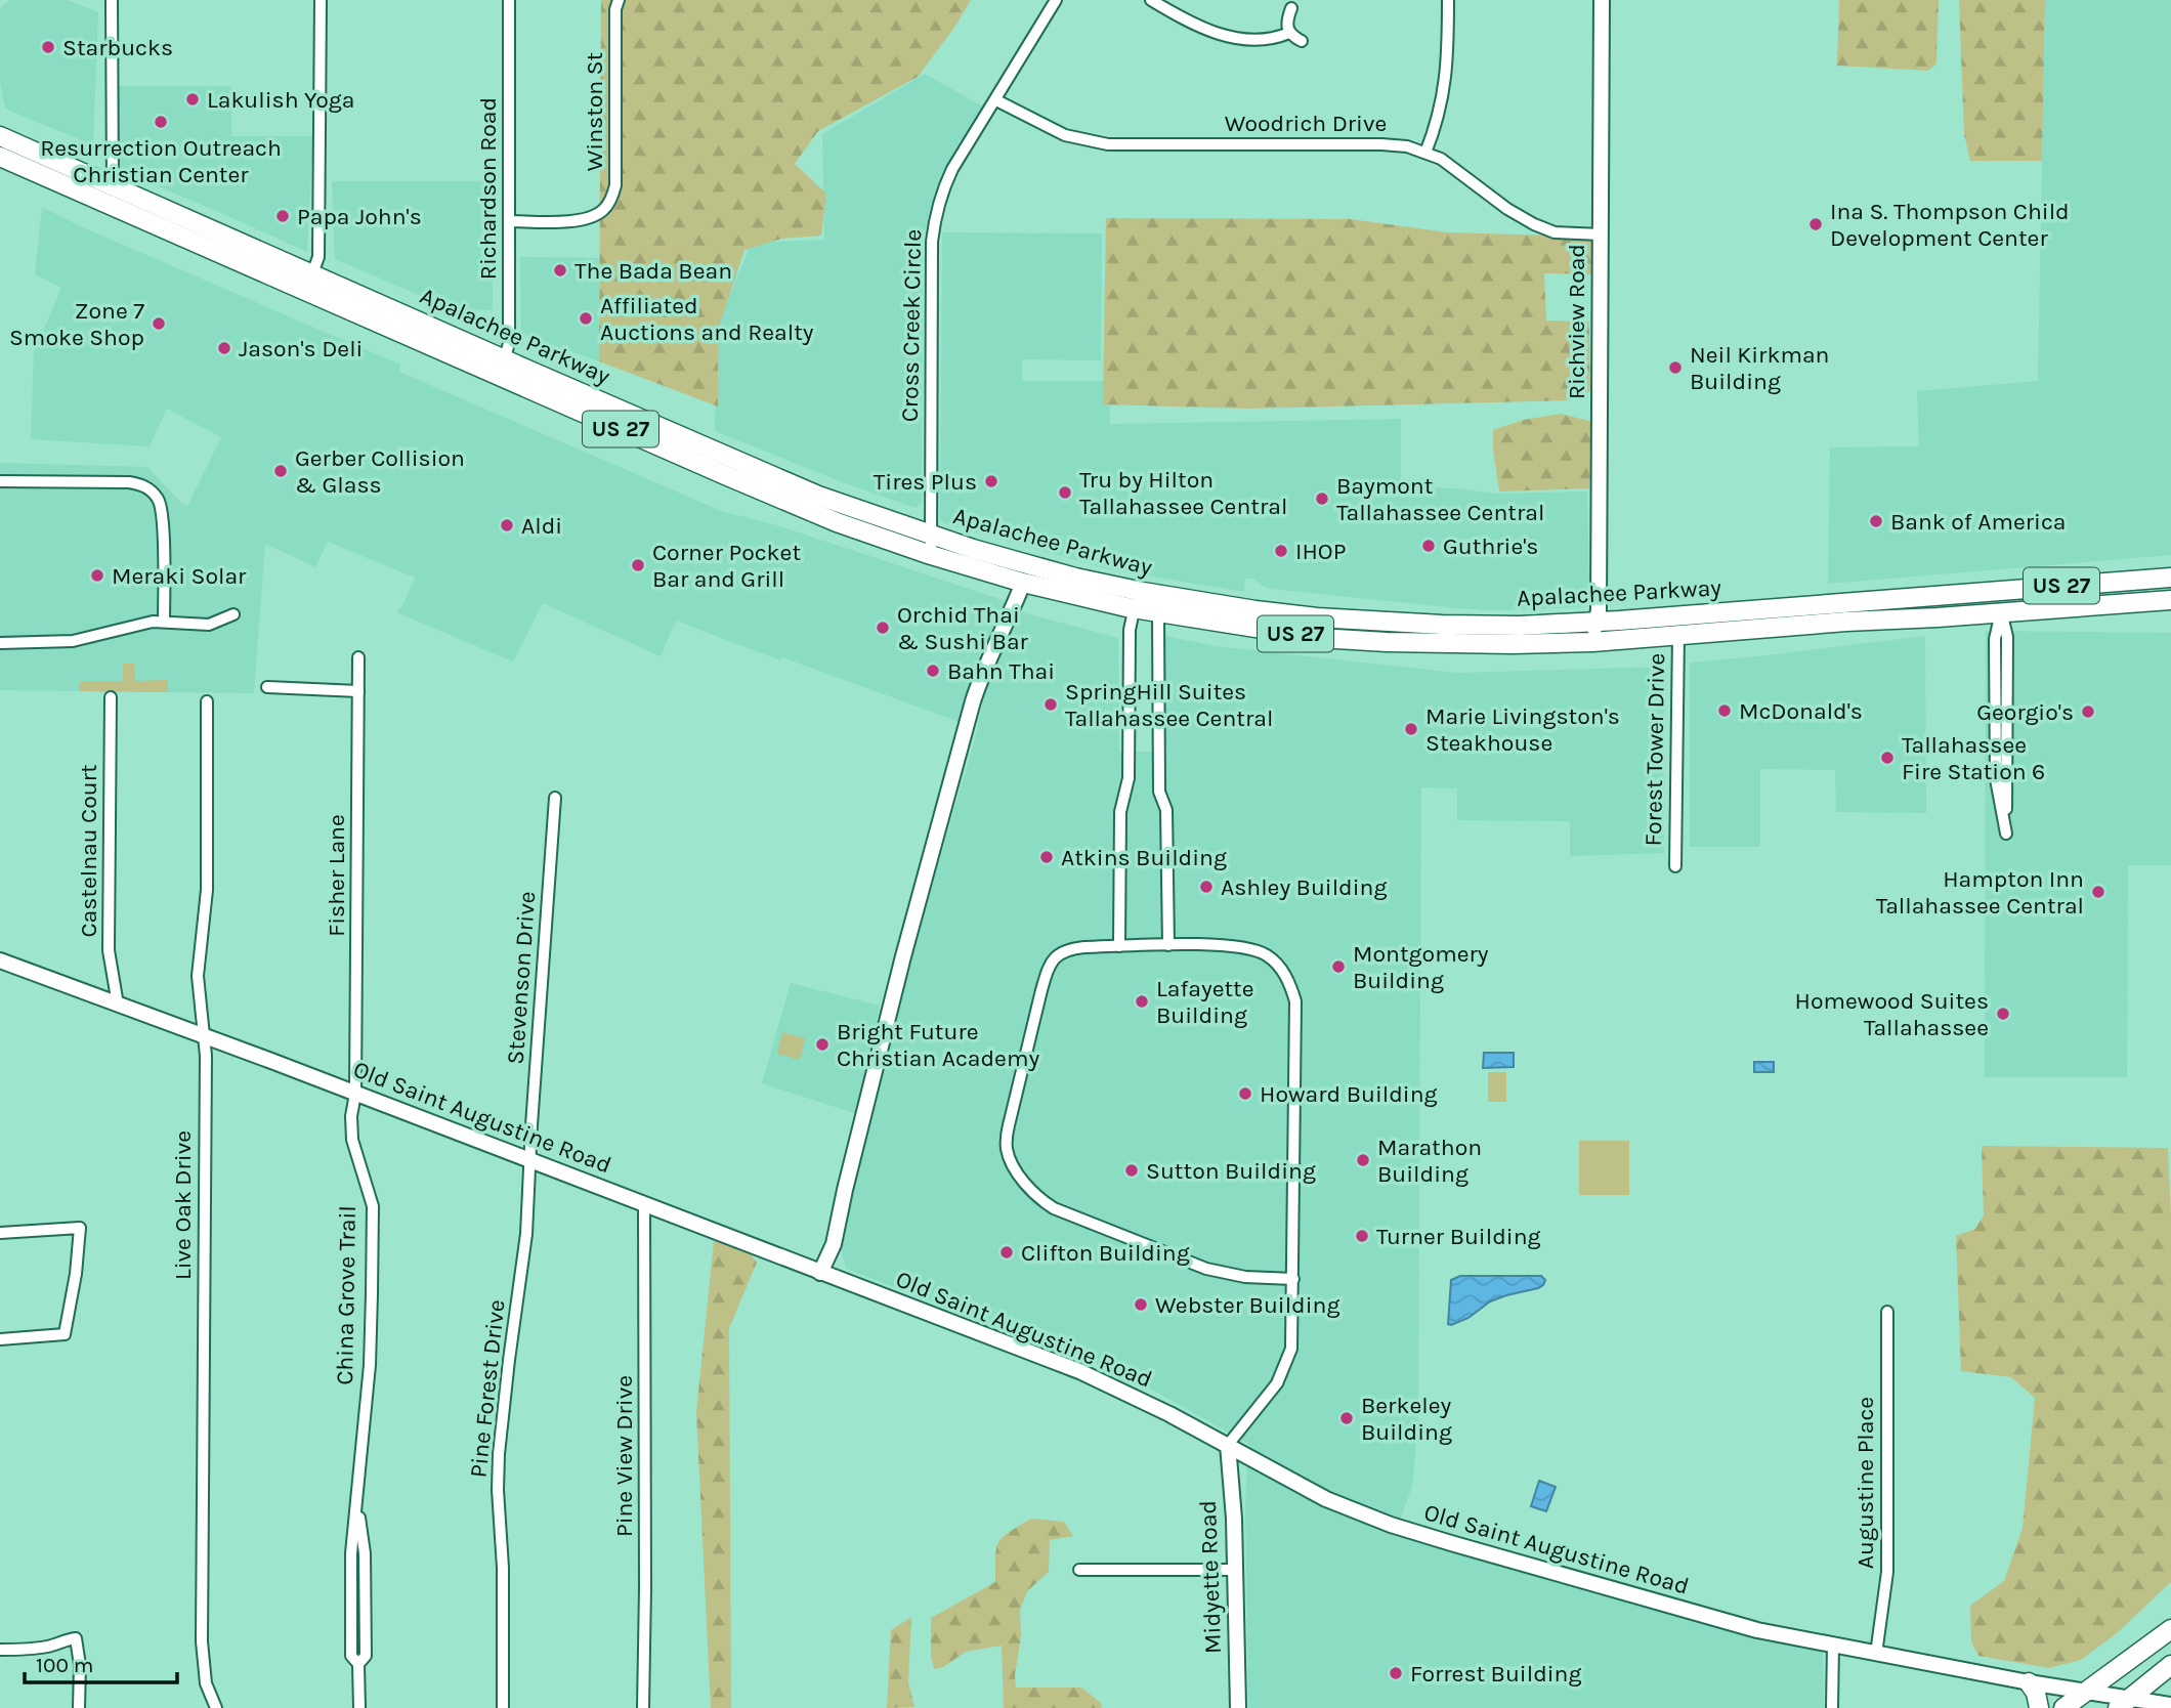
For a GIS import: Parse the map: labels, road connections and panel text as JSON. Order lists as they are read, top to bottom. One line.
{"streets":{"main road":["Apalachee Parkway","US 27"],"street":["Winston St","Woodrich Drive","Richardson Road","Richview Road","Cross Creek Circle","Forest Tower Drive","Castelnau Court","Fisher Lane","Stevenson Drive","Old Saint Augustine Road","Live Oak Drive","China Grove Trail","Pine Forest Drive","Pine View Drive","Augustine Place","Midyette Road"]},"crossings":[["Winston St","Richardson Road"],["Woodrich Drive","Richview Road"],["Woodrich Drive","Cross Creek Circle"],["Richardson Road","Apalachee Parkway"],["Richview Road","Apalachee Parkway"],["Cross Creek Circle","Apalachee Parkway"],["Apalachee Parkway","Forest Tower Drive"],["Castelnau Court","Old Saint Augustine Road"],["Fisher Lane","Old Saint Augustine Road"],["Fisher Lane","China Grove Trail"],["Stevenson Drive","Old Saint Augustine Road"],["Stevenson Drive","Pine Forest Drive"],["Old Saint Augustine Road","Live Oak Drive"],["Old Saint Augustine Road","China Grove Trail"],["Old Saint Augustine Road","Pine Forest Drive"],["Old Saint Augustine Road","Pine View Drive"],["Old Saint Augustine Road","Augustine Place"],["Old Saint Augustine Road","Midyette Road"]],"places":["Starbucks","Lakulish Yoga","Resurrection Outreach Christian Center","Papa John's","Ina S. Thompson Child Development Center","The Bada Bean","Affiliated Auctions and Realty","Zone 7 Smoke Shop","Jason's Deli","Neil Kirkman Building","Gerber Collision & Glass","Tires Plus","Tru by Hilton Tallahassee Central","Baymont Tallahassee Central","Bank of America","Aldi","Guthrie's","IHOP","Corner Pocket Bar and Grill","Meraki Solar","Orchid Thai & Sushi Bar","Bahn Thai","SpringHill Suites Tallahassee Central","McDonald's","Georgio's","Marie Livingston's Steakhouse","Tallahassee Fire Station 6","Atkins Building","Ashley Building","Hampton Inn Tallahassee Central","Montgomery Building","Lafayette Building","Homewood Suites Tallahassee","Bright Future Christian Academy","Howard Building","Marathon Building","Sutton Building","Turner Building","Clifton Building","Webster Building","Berkeley Building","Forrest Building"],"scale_bar":"100 m"}
